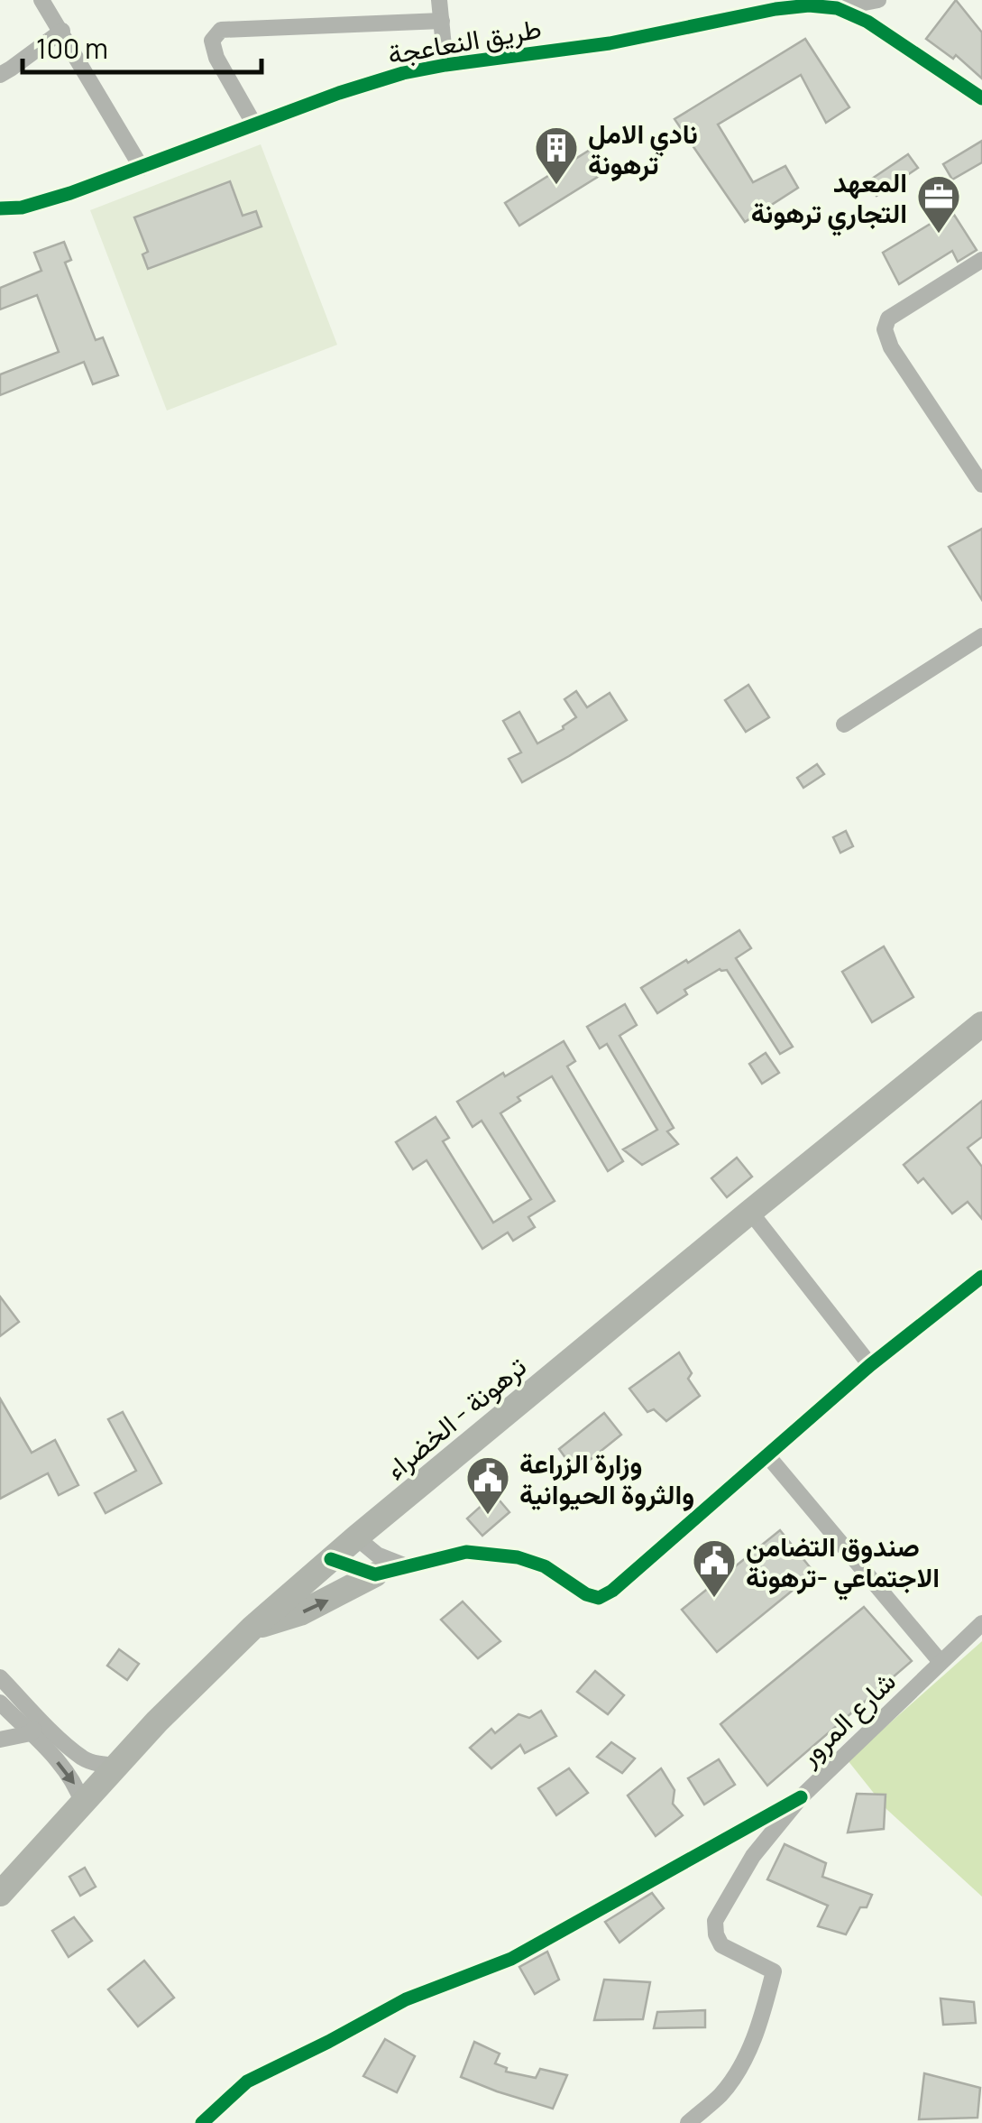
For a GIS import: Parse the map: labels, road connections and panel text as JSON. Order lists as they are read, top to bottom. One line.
{"streets":{"highway":["ترهونة - الخضراء"],"street":["طريق النعاعجة","شارع المرور"]},"places":{"building":["نادي الامل ترهونة"],"office":["المعهد التجاري ترهونة"],"public building":["وزارة الزراعة والثروة الحيوانية","صندوق التضامن الاجتماعي -ترهونة"]},"scale_bar":"100 m"}
